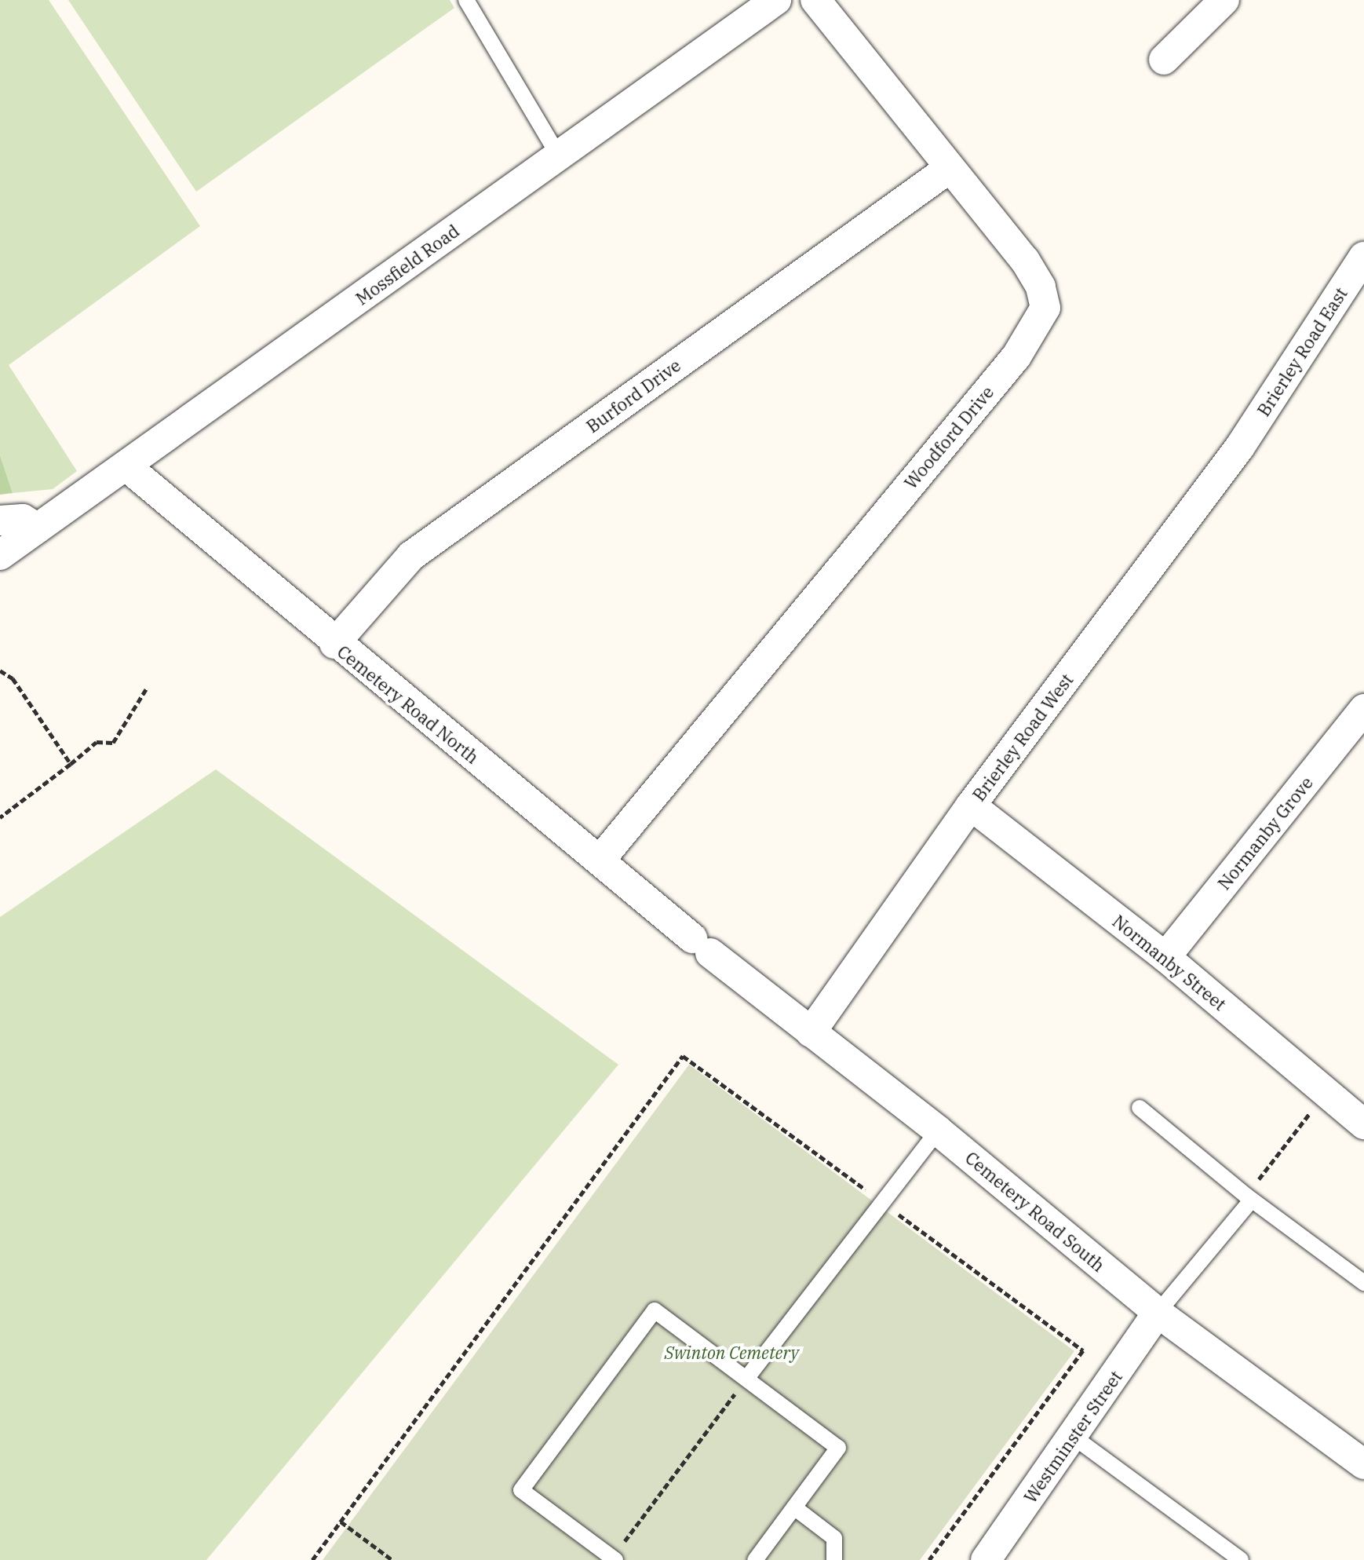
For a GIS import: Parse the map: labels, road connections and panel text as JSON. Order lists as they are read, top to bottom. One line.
{"streets":{"street":["Mossfield Road","Brierley Road East","Burford Drive","Woodford Drive","Cemetery Road North","Brierley Road West","Normanby Grove","Normanby Street","Cemetery Road South","Westminster Street"]},"crossings":[["Mossfield Road","Cemetery Road North"],["Brierley Road East","Brierley Road West"],["Burford Drive","Woodford Drive"],["Burford Drive","Cemetery Road North"],["Woodford Drive","Cemetery Road North"],["Cemetery Road North","Cemetery Road South"],["Brierley Road West","Normanby Street"],["Brierley Road West","Cemetery Road South"],["Normanby Grove","Normanby Street"],["Cemetery Road South","Westminster Street"]],"parks":["Swinton Cemetery"]}
